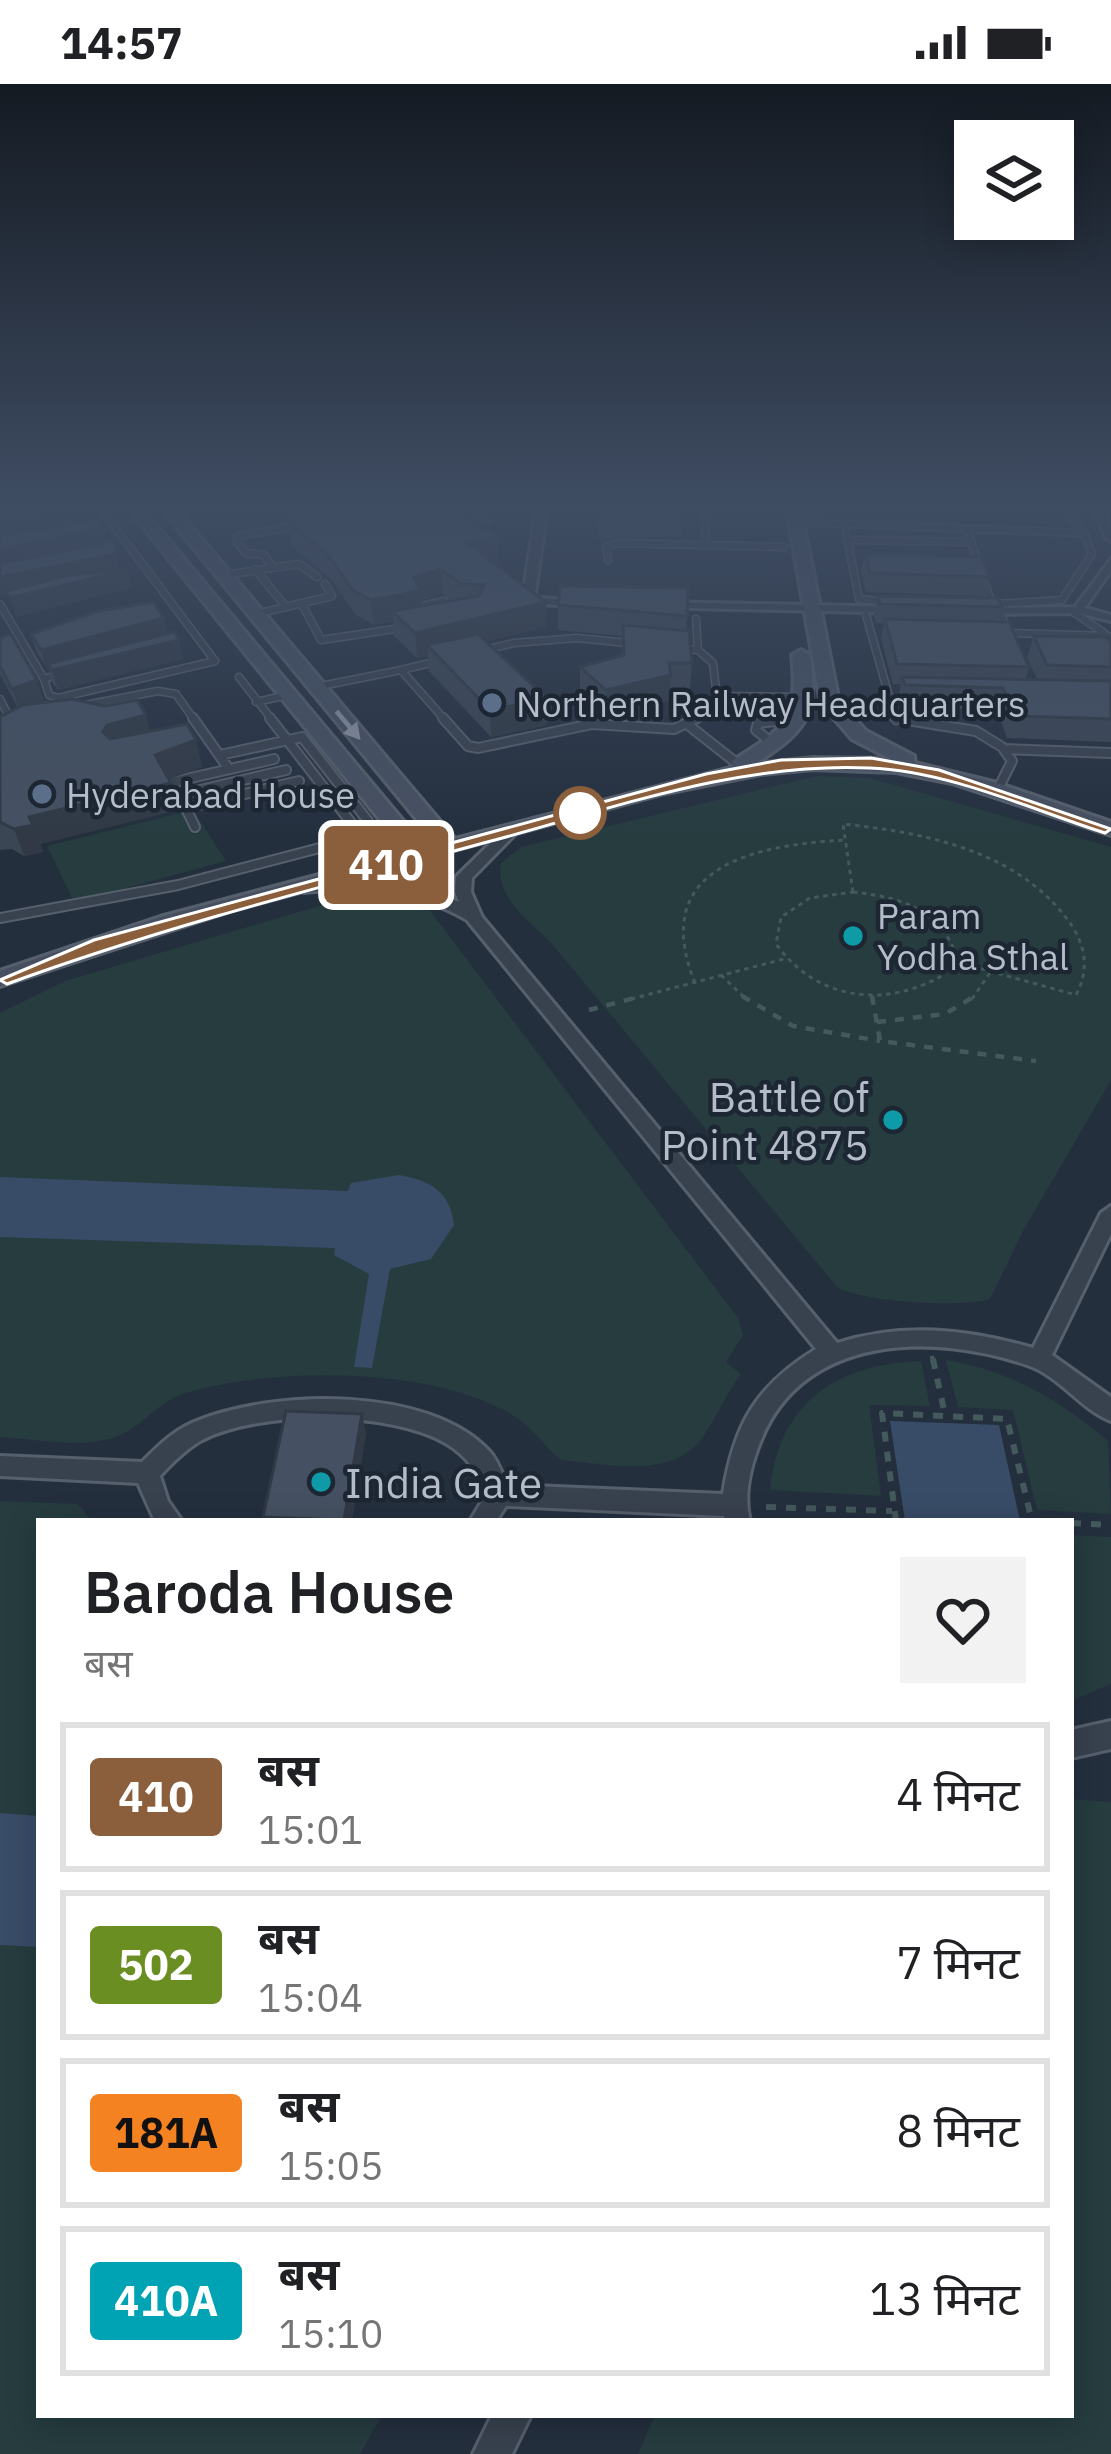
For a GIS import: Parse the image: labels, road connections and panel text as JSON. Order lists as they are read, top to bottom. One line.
{"places":["Northern Railway Headquarters","Hyderabad House","Param Yodha Sthal","Battle of Point 4875","India Gate"],"lines":["bus line 410"],"page":{"status":"14:57","on_map":"410","heading":["Baroda House","बस"],"list":[{"mark":"410","name":"बस","note":"15:01","value":"4 मिनट"},{"mark":"502","name":"बस","note":"15:04","value":"7 मिनट"},{"mark":"181A","name":"बस","note":"15:05","value":"8 मिनट"},{"mark":"410A","name":"बस","note":"15:10","value":"13 मिनट"}]}}
